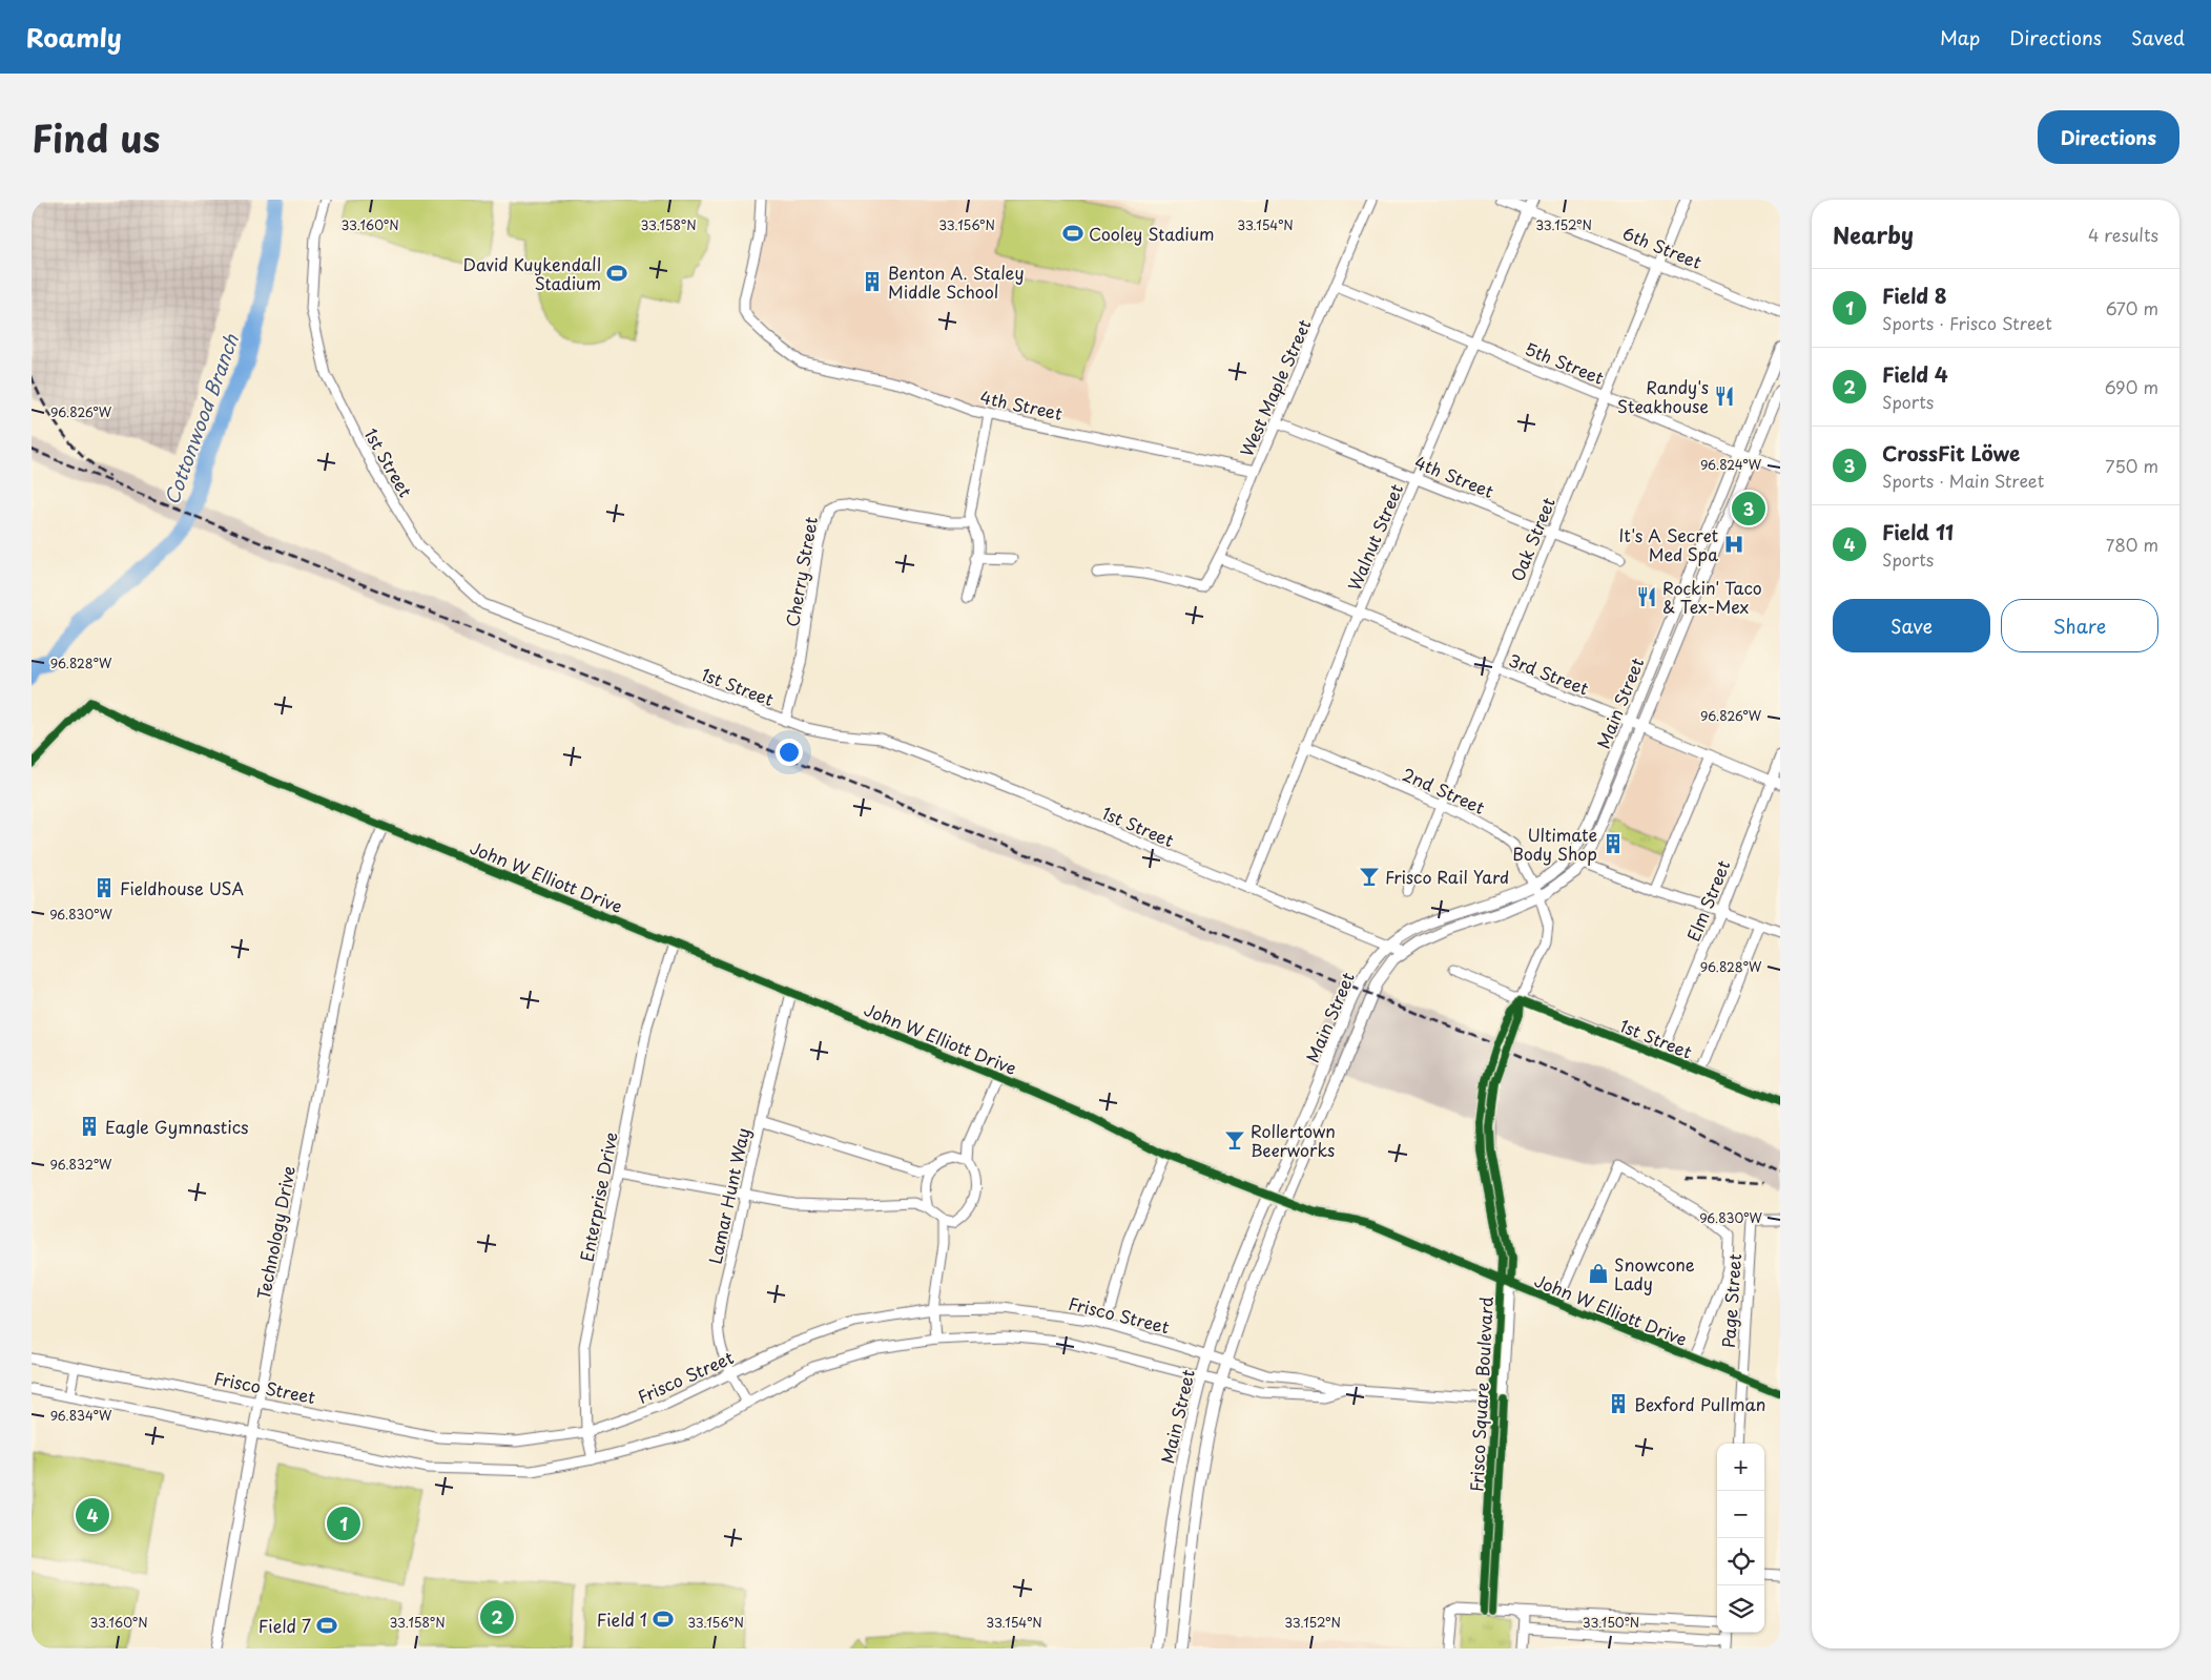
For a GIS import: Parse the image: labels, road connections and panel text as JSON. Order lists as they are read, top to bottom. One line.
{"streets":{"main road":["5th Street","Main Street"],"street":["6th Street","West Maple Street","4th Street","1st Street","Walnut Street","Oak Street","Cherry Street","3rd Street","2nd Street","John W Elliott Drive","Elm Street","Lamar Hunt Way","Enterprise Drive","Technology Drive","Page Street","Frisco Street","Frisco Square Boulevard"]},"crossings":[["6th Street","Walnut Street"],["6th Street","Oak Street"],["5th Street","West Maple Street"],["5th Street","Walnut Street"],["5th Street","Oak Street"],["5th Street","Main Street"],["West Maple Street","4th Street"],["West Maple Street","3rd Street"],["4th Street","Walnut Street"],["4th Street","Oak Street"],["1st Street","Walnut Street"],["1st Street","Cherry Street"],["1st Street","Main Street"],["1st Street","Elm Street"],["1st Street","Frisco Square Boulevard"],["Walnut Street","3rd Street"],["Walnut Street","2nd Street"],["Oak Street","3rd Street"],["Oak Street","2nd Street"],["3rd Street","Main Street"],["3rd Street","Elm Street"],["Main Street","2nd Street"],["Main Street","John W Elliott Drive"],["Main Street","Frisco Street"],["Main Street","Frisco Square Boulevard"],["2nd Street","Frisco Square Boulevard"],["John W Elliott Drive","Lamar Hunt Way"],["John W Elliott Drive","Enterprise Drive"],["John W Elliott Drive","Technology Drive"],["John W Elliott Drive","Page Street"],["John W Elliott Drive","Frisco Square Boulevard"],["Lamar Hunt Way","Frisco Street"],["Enterprise Drive","Frisco Street"],["Technology Drive","Frisco Street"],["Frisco Street","Frisco Square Boulevard"]],"water":["Cottonwood Branch"],"places":{"sports":["Cooley Stadium","David Kuykendall Stadium","Field 1","Field 7"],"building":["Benton A. Staley Middle School","Ultimate Body Shop","Fieldhouse USA","Eagle Gymnastics","Bexford Pullman"],"restaurant":["Randy's Steakhouse","Rockin' Taco & Tex-Mex"],"hospital":["It's A Secret Med Spa"],"bar":["Frisco Rail Yard","Rollertown Beerworks"],"shop":["Snowcone Lady"]},"page":{"header":"Roamly","nav":["Map","Directions","Saved"],"title":"Find us","buttons":["Directions",["Save","Share"]],"heading":["Nearby","4 results"],"list":[{"mark":"1","name":"Field 8","note":"Sports · Frisco Street","value":"670 m"},{"mark":"2","name":"Field 4","note":"Sports","value":"690 m"},{"mark":"3","name":"CrossFit Löwe","note":"Sports · Main Street","value":"750 m"},{"mark":"4","name":"Field 11","note":"Sports","value":"780 m"}],"pins":["3","4","1","2"],"map_buttons":["+","−"]},"coordinates":["33.160°N","33.158°N","33.156°N","33.154°N","33.152°N","96.826°W","96.824°W","96.828°W","96.830°W","96.832°W","96.834°W","33.150°N"]}
